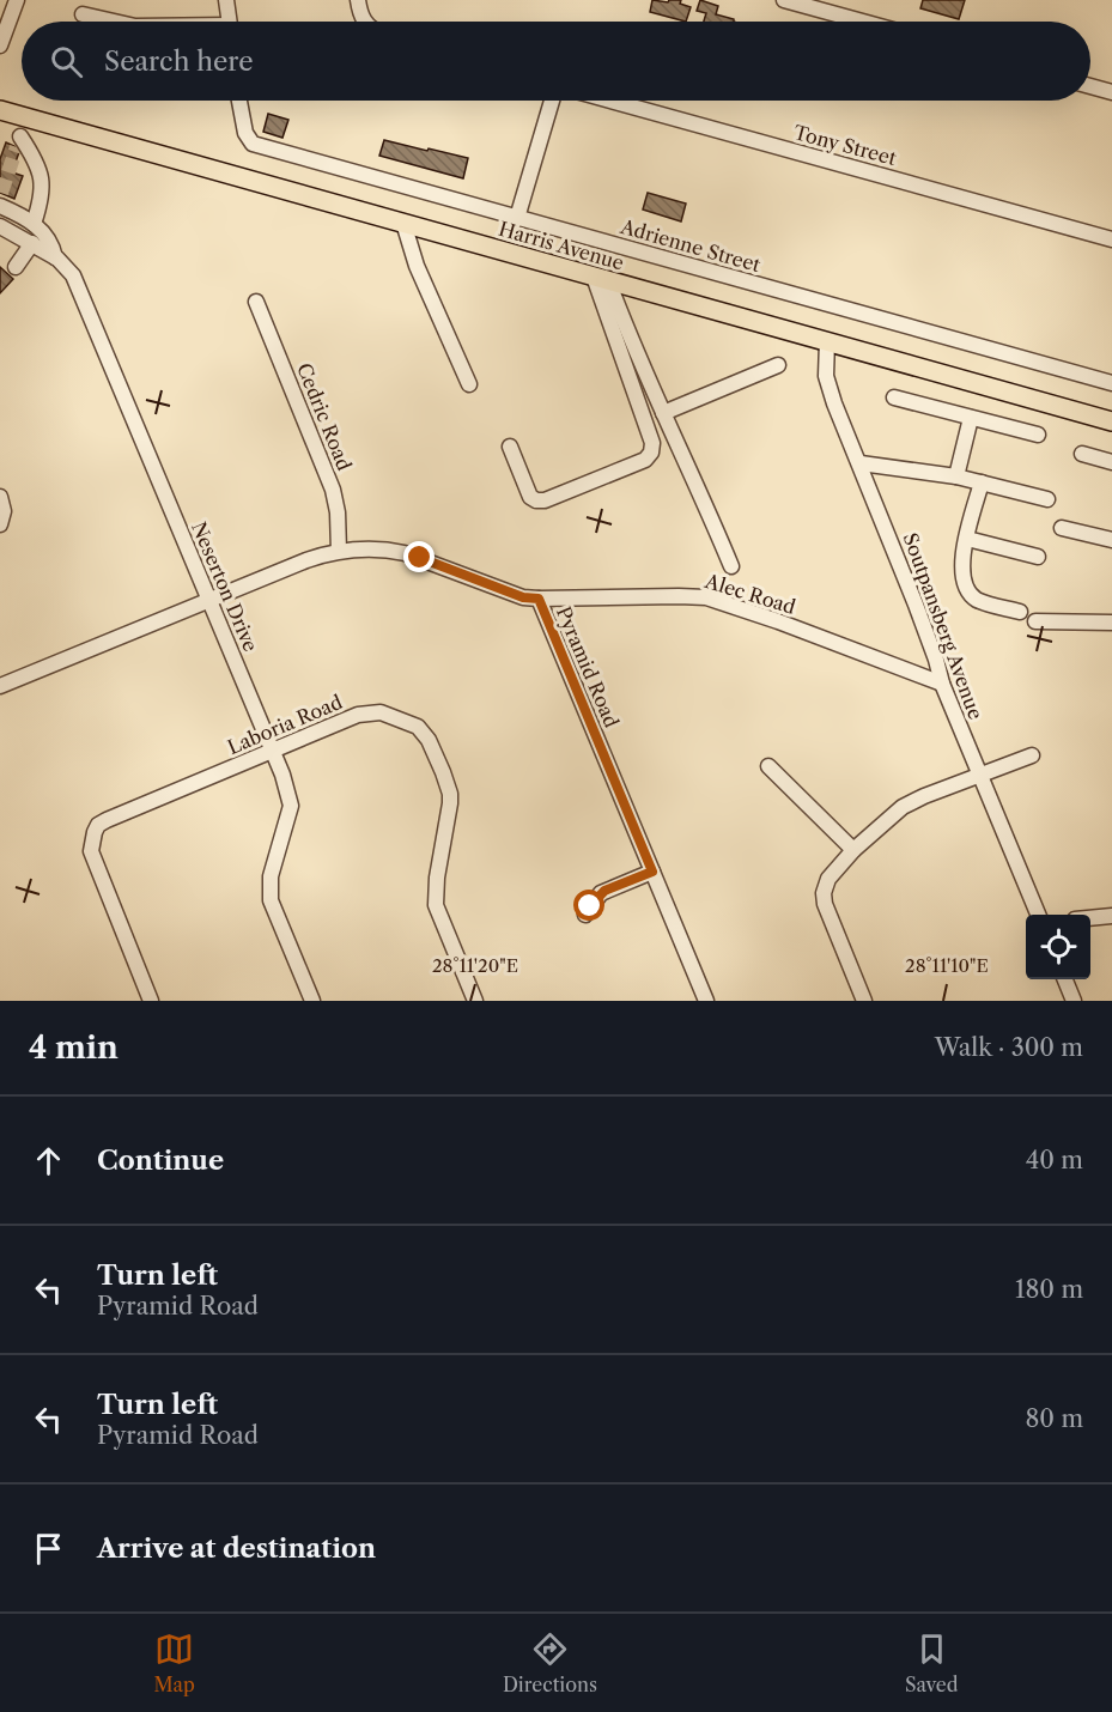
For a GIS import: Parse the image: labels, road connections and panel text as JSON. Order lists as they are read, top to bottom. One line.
{"streets":{"main road":["Harris Avenue"],"street":["Tony Street","Adrienne Street","Cedric Road","Neserton Drive","Alec Road","Soutpansberg Avenue","Pyramid Road","Laboria Road"]},"crossings":[["Harris Avenue","Soutpansberg Avenue"],["Cedric Road","Pyramid Road"],["Neserton Drive","Pyramid Road"],["Neserton Drive","Laboria Road"],["Alec Road","Soutpansberg Avenue"],["Alec Road","Pyramid Road"]],"page":{"search":"Search here","heading":["4 min","Walk · 300 m"],"list":[["Continue","40 m"],["Turn left","Pyramid Road","180 m"],["Turn left","Pyramid Road","80 m"],"Arrive at destination"],"nav":["Map","Directions","Saved"]},"coordinates":["28°11'20\"E","28°11'10\"E"]}
